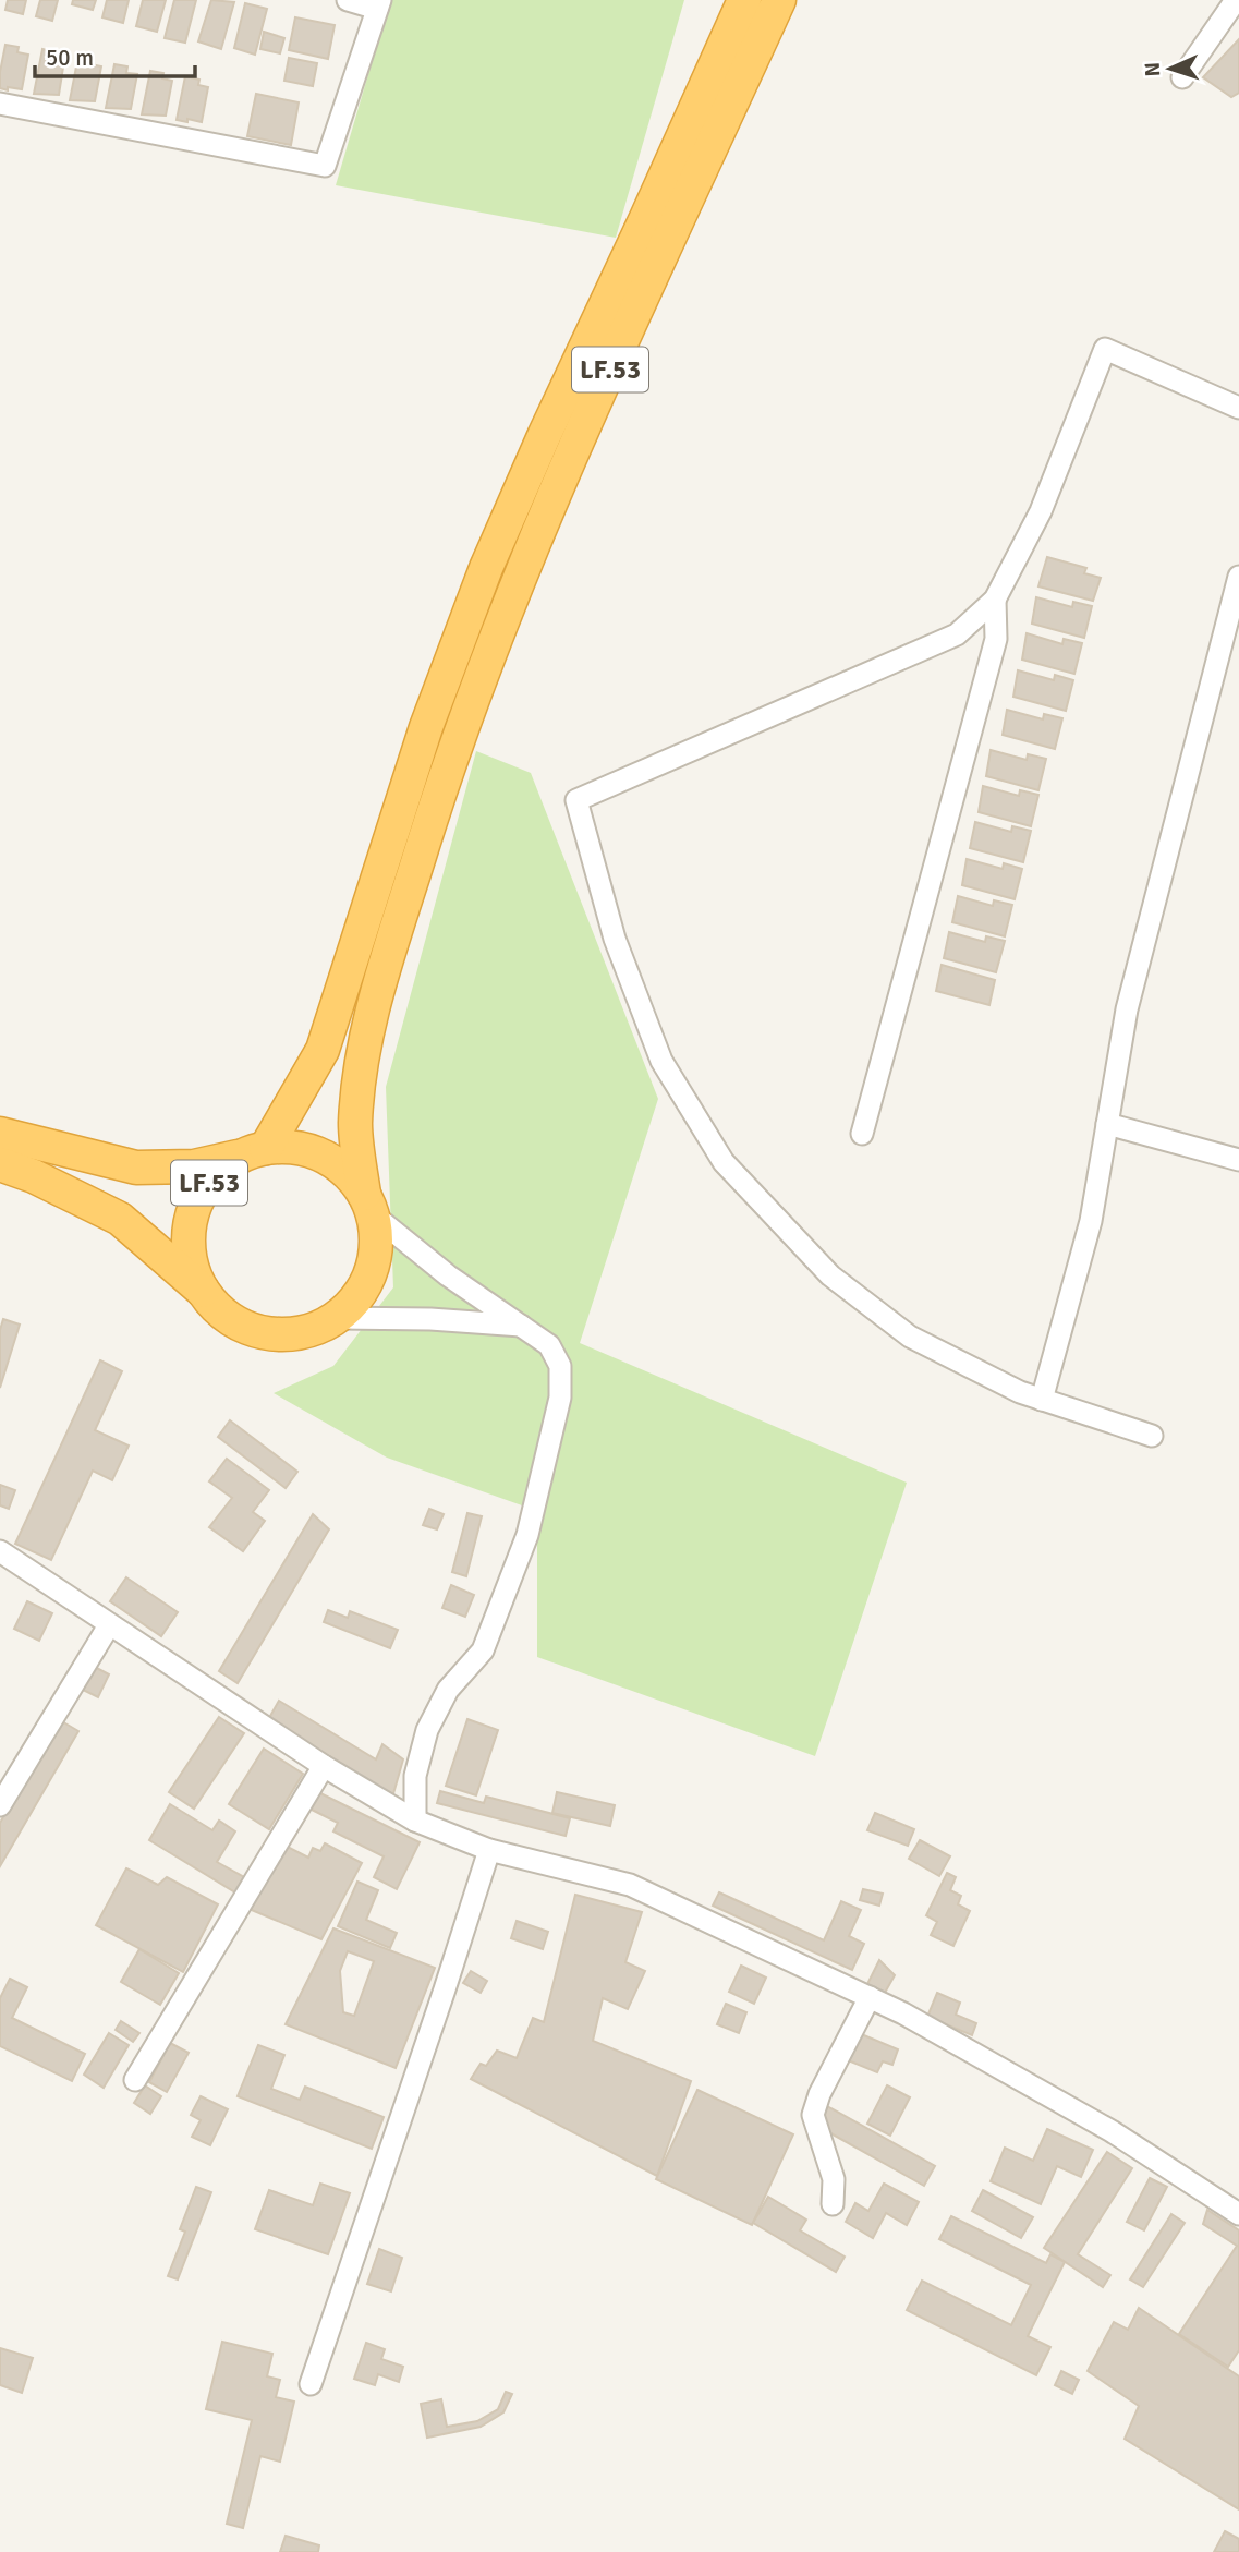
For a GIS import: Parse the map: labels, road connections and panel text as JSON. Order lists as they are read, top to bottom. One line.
{"streets":{"highway":["LF.53"]},"scale_bar":"50 m","north":"left"}
